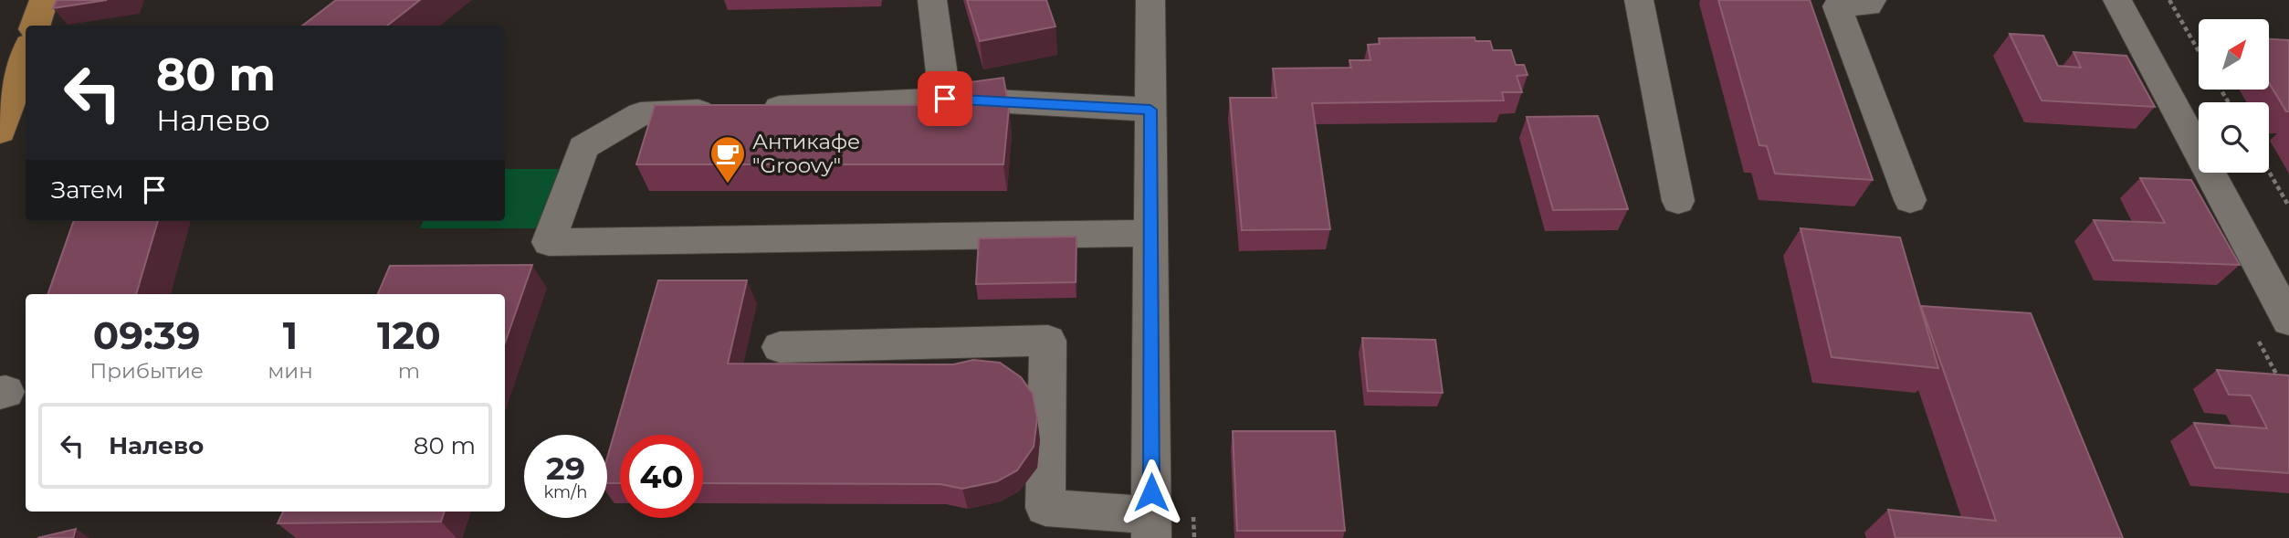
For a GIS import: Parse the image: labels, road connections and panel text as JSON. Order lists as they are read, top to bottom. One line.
{"places":{"cafe":["Антикафе \"Groovy\""]},"north":"top right","page":{"turn":["80 m","Налево"],"then":"Затем","eta":["09:39","Прибытие","1","мин","120","m"],"list":[{"name":"Налево","value":"80 m"}],"speed":"29 km/h","limit":"40"}}
